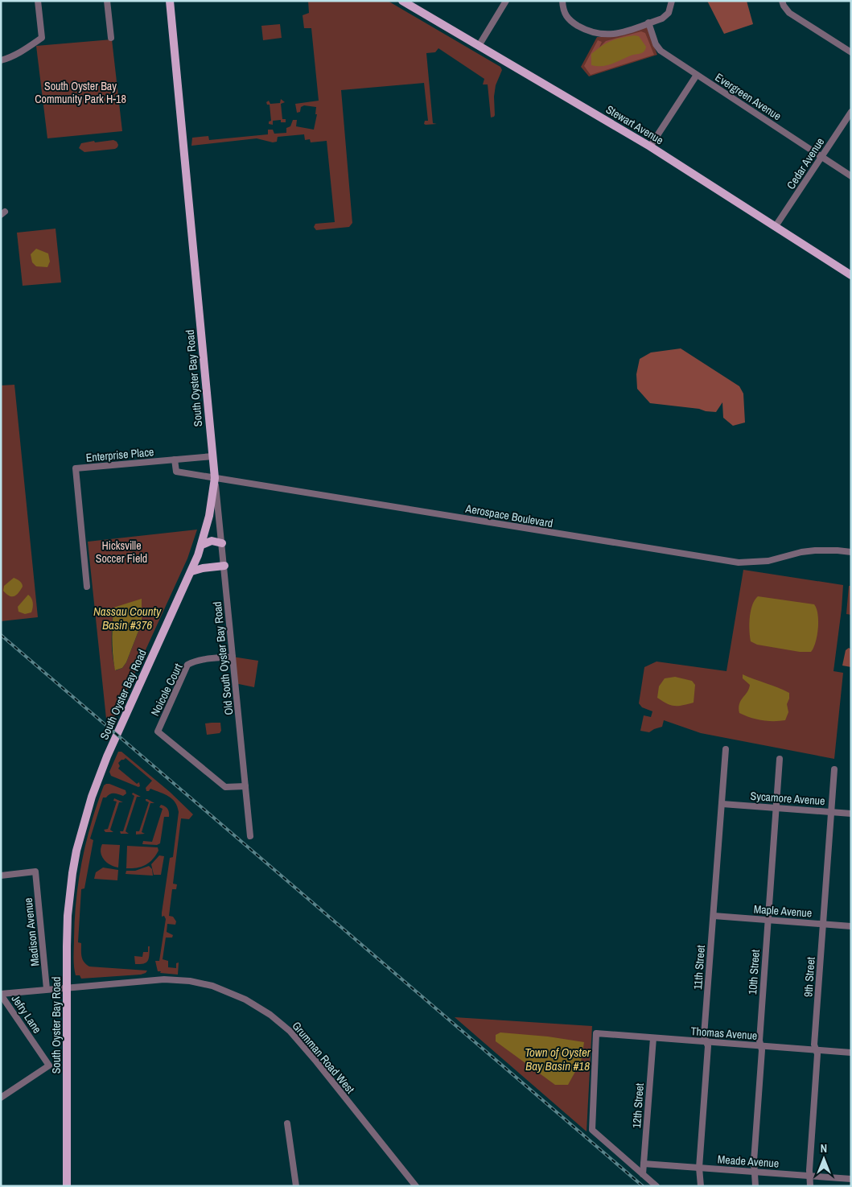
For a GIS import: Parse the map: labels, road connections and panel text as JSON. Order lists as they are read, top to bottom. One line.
{"streets":{"main road":["Stewart Avenue","South Oyster Bay Road"],"street":["Evergreen Avenue","Cedar Avenue","Enterprise Place","Aerospace Boulevard","Old South Oyster Bay Road","Noicole Court","Sycamore Avenue","Maple Avenue","Madison Avenue","11th Street","10th Street","9th Street","Jefry Lane","Thomas Avenue","Grumman Road West","12th Street","Meade Avenue"]},"crossings":[["Evergreen Avenue","Cedar Avenue"],["Stewart Avenue","Cedar Avenue"],["South Oyster Bay Road","Enterprise Place"],["South Oyster Bay Road","Aerospace Boulevard"],["South Oyster Bay Road","Old South Oyster Bay Road"],["South Oyster Bay Road","Grumman Road West"],["Enterprise Place","Aerospace Boulevard"],["Aerospace Boulevard","Old South Oyster Bay Road"],["Old South Oyster Bay Road","Noicole Court"],["Sycamore Avenue","11th Street"],["Sycamore Avenue","10th Street"],["Sycamore Avenue","9th Street"],["Maple Avenue","11th Street"],["Maple Avenue","10th Street"],["Maple Avenue","9th Street"],["Madison Avenue","Grumman Road West"],["11th Street","Thomas Avenue"],["11th Street","Meade Avenue"],["10th Street","Thomas Avenue"],["10th Street","Meade Avenue"],["9th Street","Thomas Avenue"],["9th Street","Meade Avenue"],["Jefry Lane","Grumman Road West"],["Thomas Avenue","12th Street"],["12th Street","Meade Avenue"]],"water":["Nassau County Basin #376","Town of Oyster Bay Basin #18"],"parks":["South Oyster Bay Community Park H-18","Hicksville Soccer Field"],"north":"top"}
